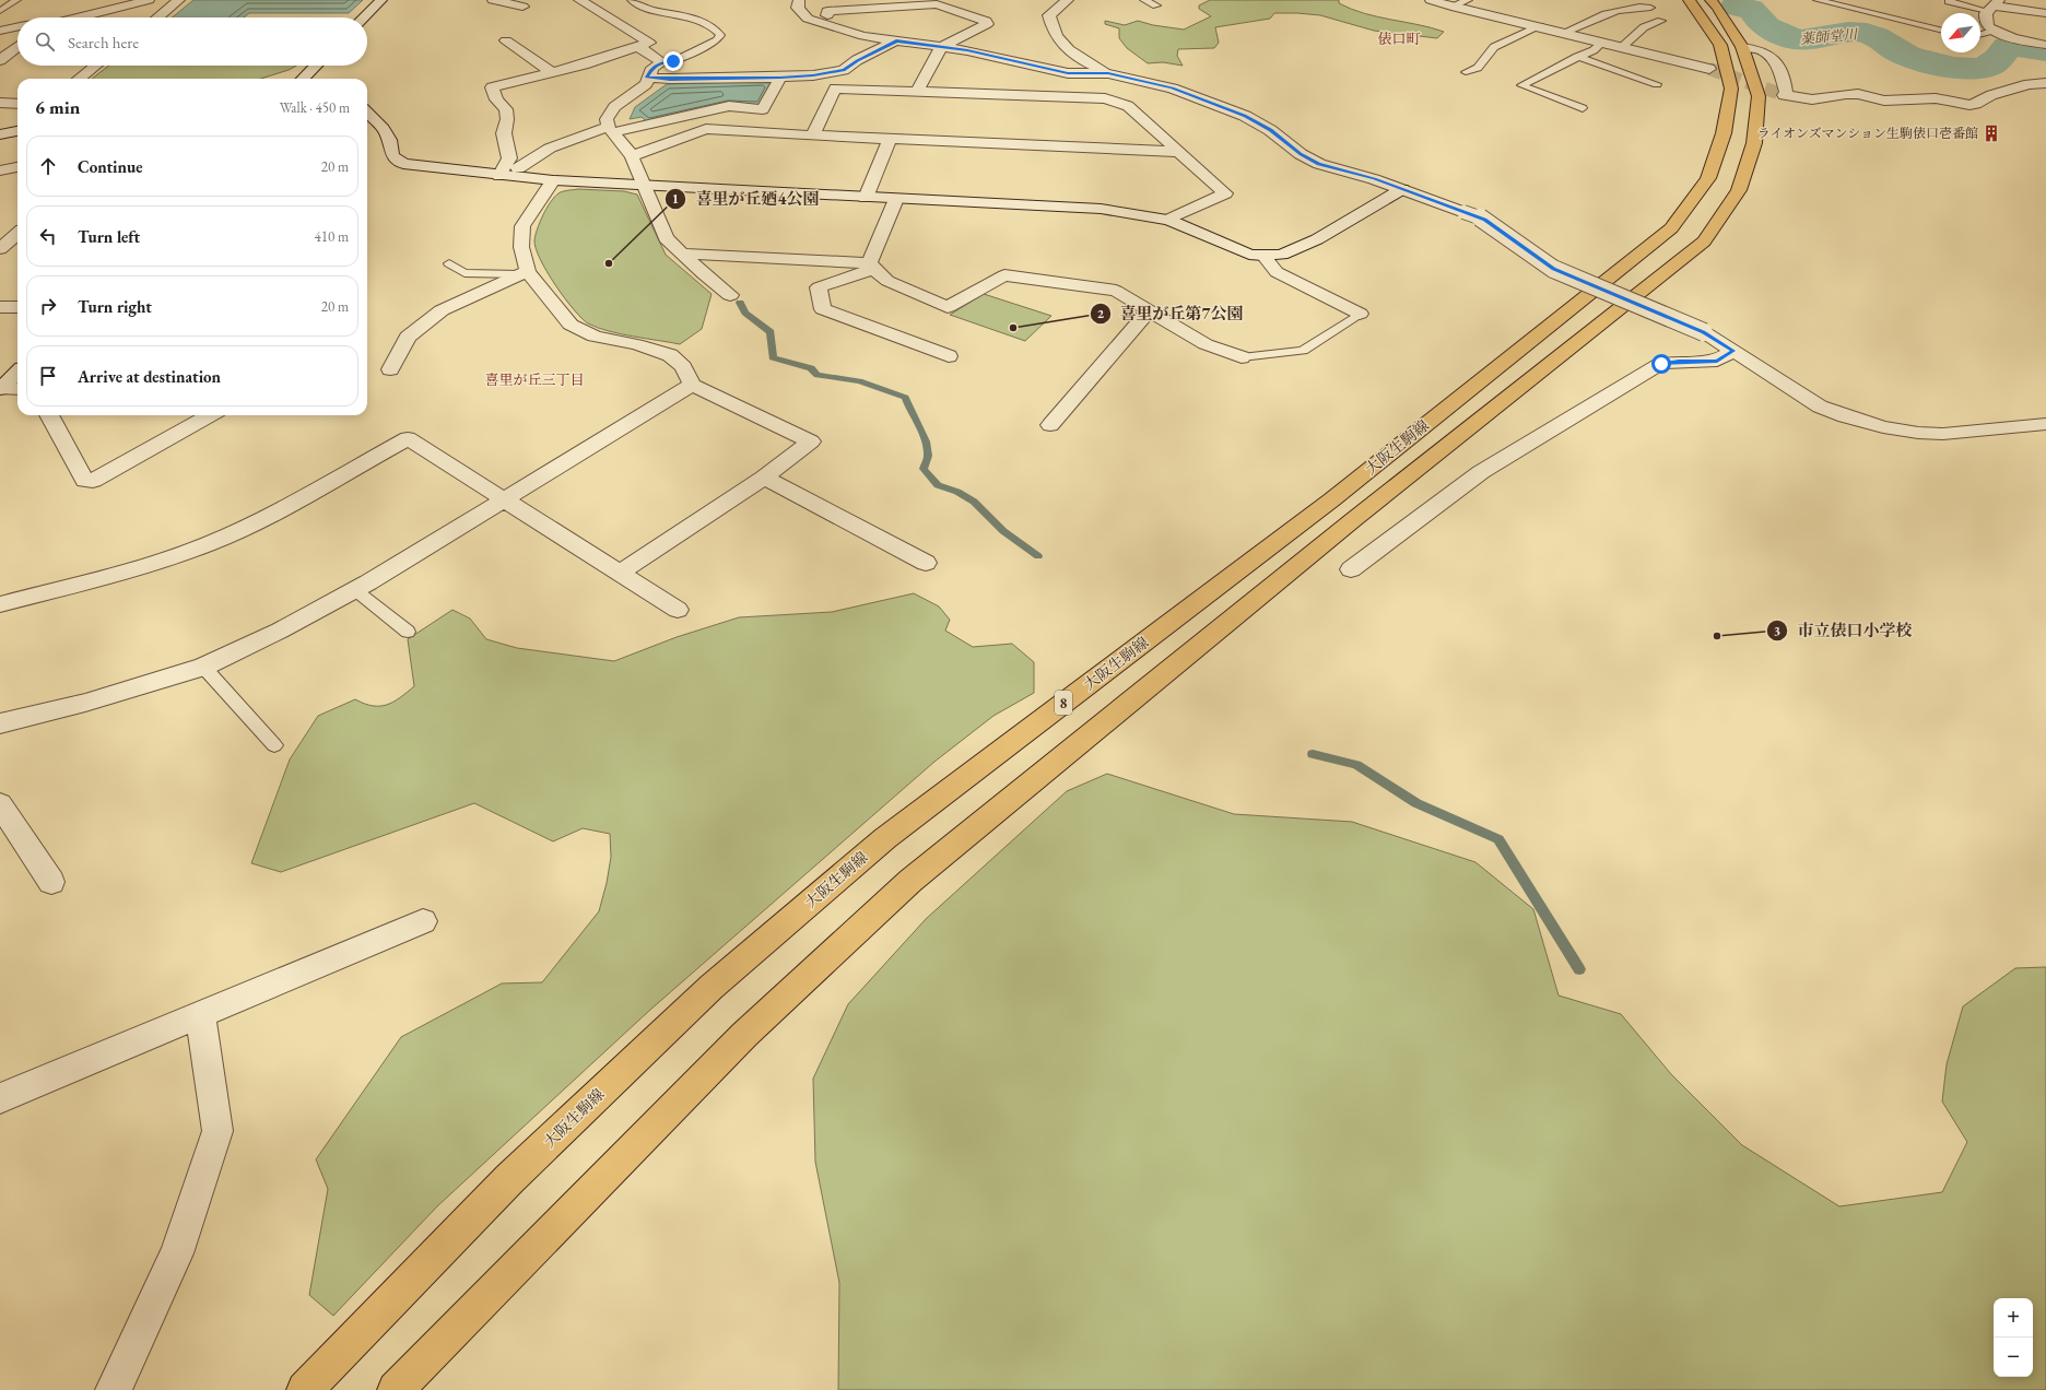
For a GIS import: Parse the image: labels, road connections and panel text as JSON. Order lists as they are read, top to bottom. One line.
{"streets":{"main road":["大阪生駒線","8"]},"districts":["俵口町","喜里が丘三丁目"],"water":["薬師堂川"],"places":{"building":["ライオンズマンション生駒俵口壱番館"],"other":["喜里が丘廼4公園","喜里が丘第7公園","市立俵口小学校"]},"north":"bottom left","page":{"search":"Search here","heading":["6 min","Walk · 450 m"],"list":[["Continue","20 m"],["Turn left","410 m"],["Turn right","20 m"],"Arrive at destination"],"map_buttons":["+","−"]}}
